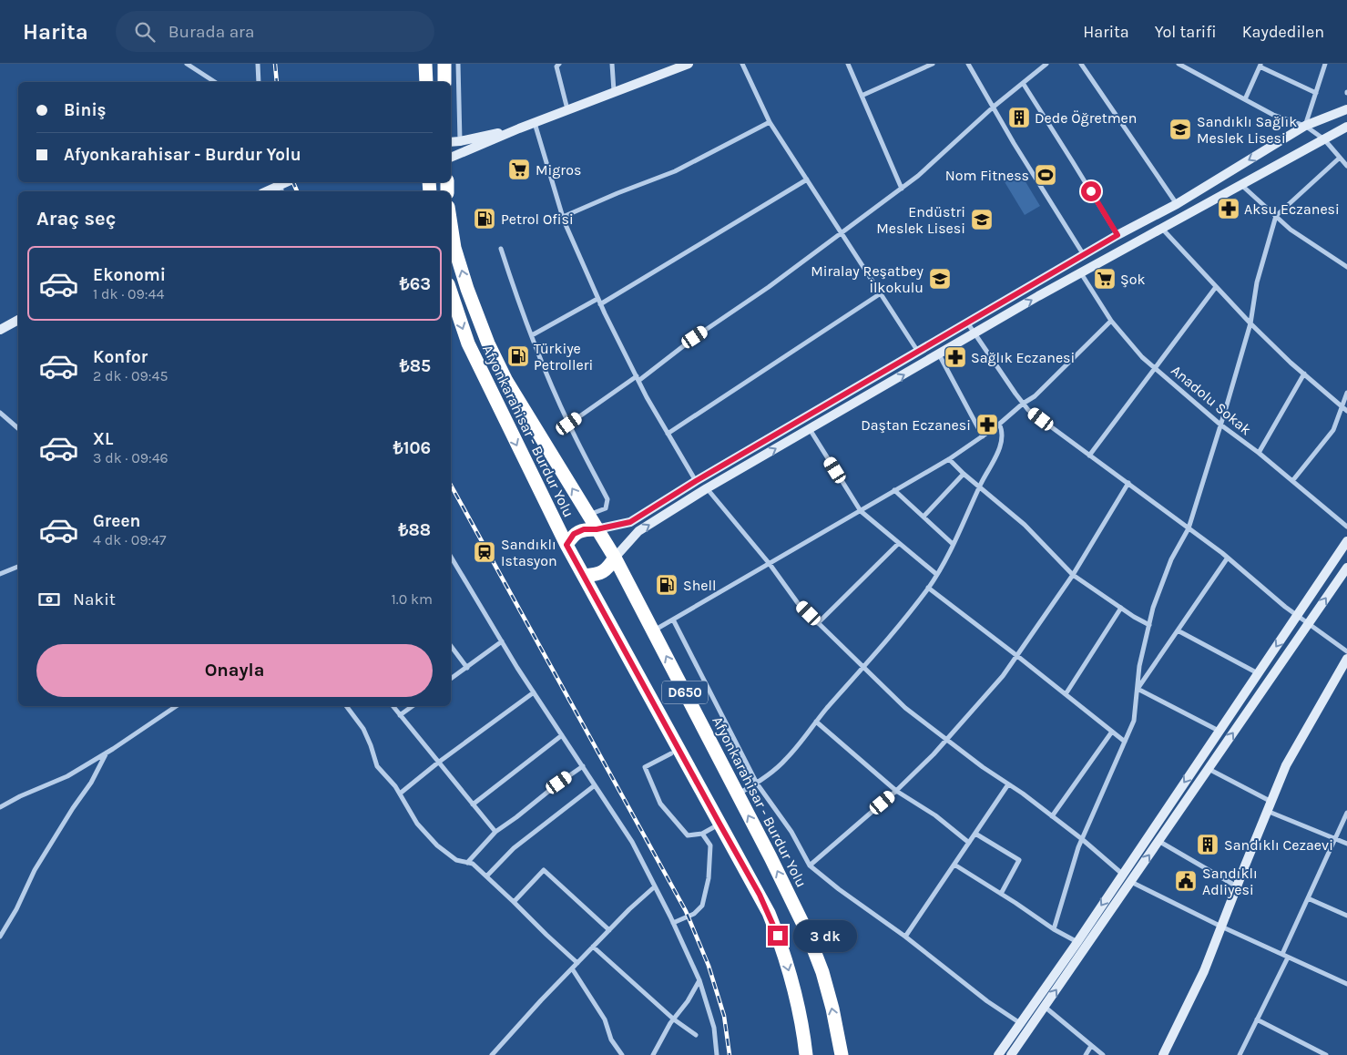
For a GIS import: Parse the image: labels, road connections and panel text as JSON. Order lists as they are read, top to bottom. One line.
{"streets":{"highway":["Afyonkarahisar - Burdur Yolu","D650"],"street":["Anadolu Sokak"]},"places":{"building":["Dede Öğretmen","Sandıklı Cezaevi"],"school or university":["Sandıklı Sağlık Meslek Lisesi","Endüstri Meslek Lisesi","Miralay Reşatbey İlkokulu"],"supermarket":["Migros","Şok"],"sports":["Nom Fitness"],"pharmacy":["Aksu Eczanesi","Sağlık Eczanesi","Daştan Eczanesi"],"fuel station":["Petrol Ofisi","Türkiye Petrolleri","Shell"],"station":["Sandıklı Istasyon"],"public building":["Sandıklı Adliyesi"]},"page":{"header":"Harita","search":"Burada ara","nav":["Harita","Yol tarifi","Kaydedilen"],"banner":["Biniş","Afyonkarahisar - Burdur Yolu"],"heading":"Araç seç","list":[{"name":"Ekonomi","note":"1 dk · 09:44","value":"₺63"},{"name":"Konfor","note":"2 dk · 09:45","value":"₺85"},{"name":"XL","note":"3 dk · 09:46","value":"₺106"},{"name":"Green","note":"4 dk · 09:47","value":"₺88"}],"pay":["Nakit","1.0 km"],"buttons":"Onayla","bubble":"3 dk"}}
